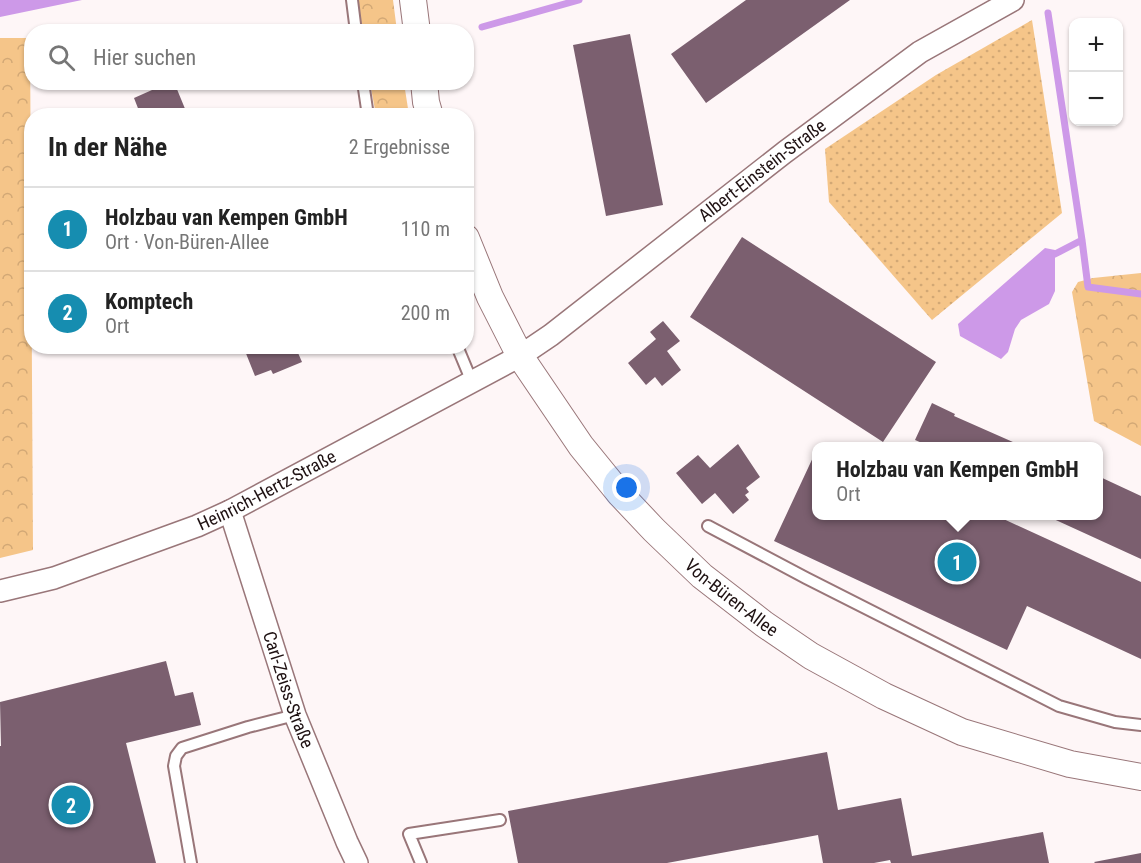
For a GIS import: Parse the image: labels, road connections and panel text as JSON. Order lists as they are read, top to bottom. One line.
{"streets":{"street":["Albert-Einstein-Straße","Heinrich-Hertz-Straße","Von-Büren-Allee","Carl-Zeiss-Straße"]},"crossings":[["Albert-Einstein-Straße","Heinrich-Hertz-Straße"],["Albert-Einstein-Straße","Von-Büren-Allee"],["Heinrich-Hertz-Straße","Von-Büren-Allee"],["Heinrich-Hertz-Straße","Carl-Zeiss-Straße"]],"page":{"map_buttons":["+","−"],"search":"Hier suchen","heading":["In der Nähe","2 Ergebnisse"],"list":[{"mark":"1","name":"Holzbau van Kempen GmbH","note":"Ort · Von-Büren-Allee","value":"110 m"},{"mark":"2","name":"Komptech","note":"Ort","value":"200 m"}],"popup":["Holzbau van Kempen GmbH","Ort"],"pins":["1","2"]}}
